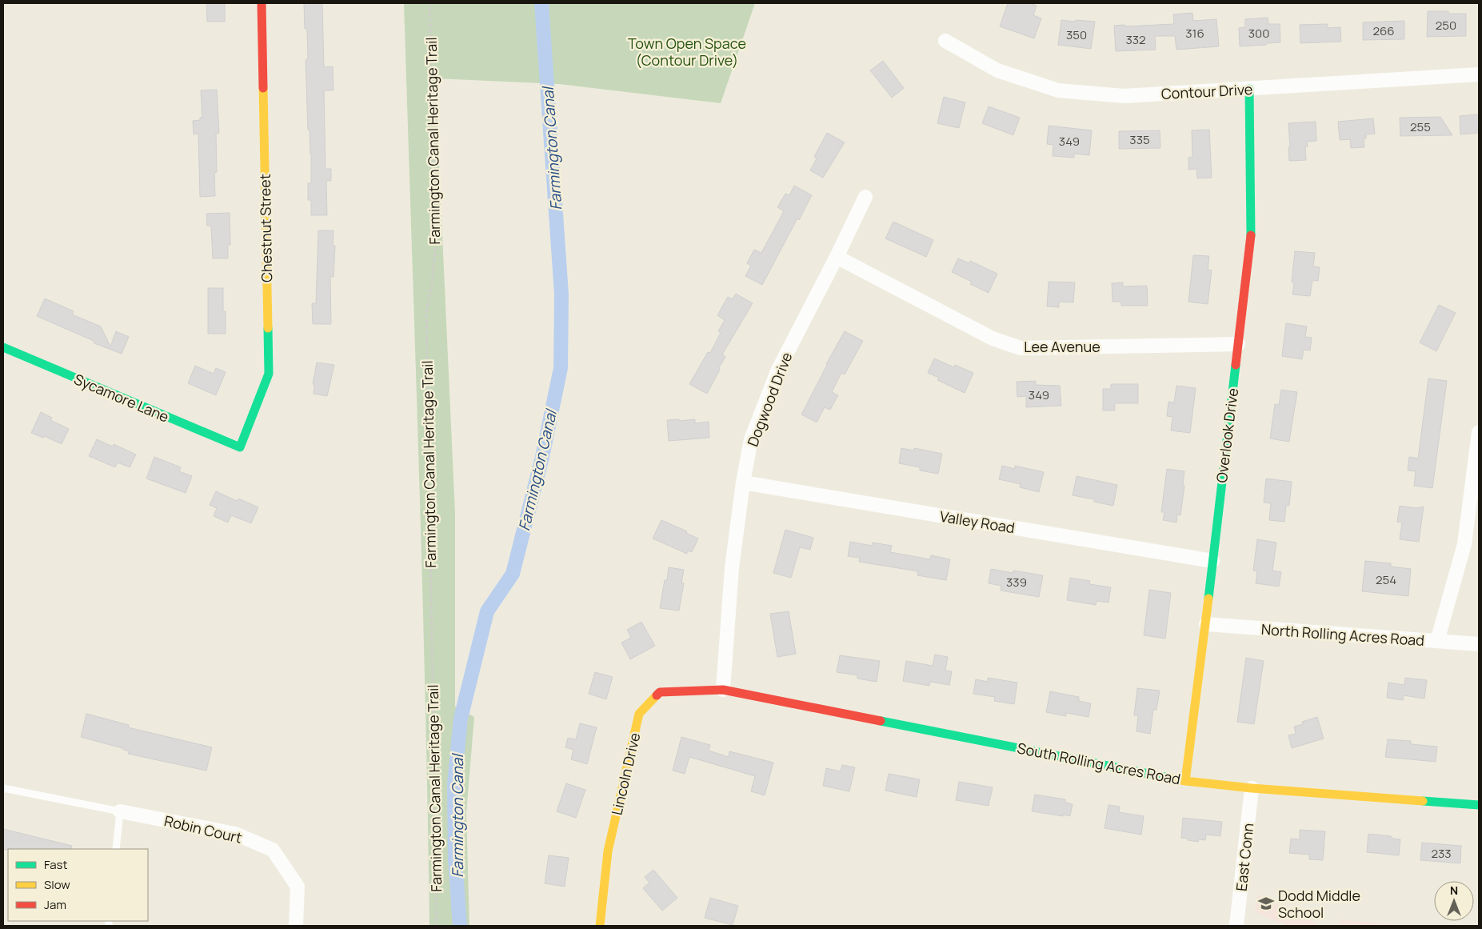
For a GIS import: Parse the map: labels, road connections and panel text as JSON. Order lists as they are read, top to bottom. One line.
{"streets":{"street":["Contour Drive","Chestnut Street","Lee Avenue","Sycamore Lane","Dogwood Drive","Overlook Drive","Valley Road","North Rolling Acres Road","South Rolling Acres Road","Lincoln Drive","Robin Court","East Conn"],"path":["Farmington Canal Heritage Trail"]},"crossings":[["Contour Drive","Overlook Drive"],["Chestnut Street","Sycamore Lane"],["Lee Avenue","Dogwood Drive"],["Lee Avenue","Overlook Drive"],["Dogwood Drive","Valley Road"],["Dogwood Drive","South Rolling Acres Road"],["Dogwood Drive","Lincoln Drive"],["Overlook Drive","Valley Road"],["Overlook Drive","North Rolling Acres Road"],["Overlook Drive","South Rolling Acres Road"],["South Rolling Acres Road","Lincoln Drive"],["South Rolling Acres Road","East Conn"]],"water":["Farmington Canal"],"parks":["Town Open Space (Contour Drive)"],"places":{"school or university":["Dodd Middle School"]},"house_numbers":["250","266","316","300","350","332","255","335","349","349","254","339","233"],"legend":["Fast","Slow","Jam"],"north":"top"}
